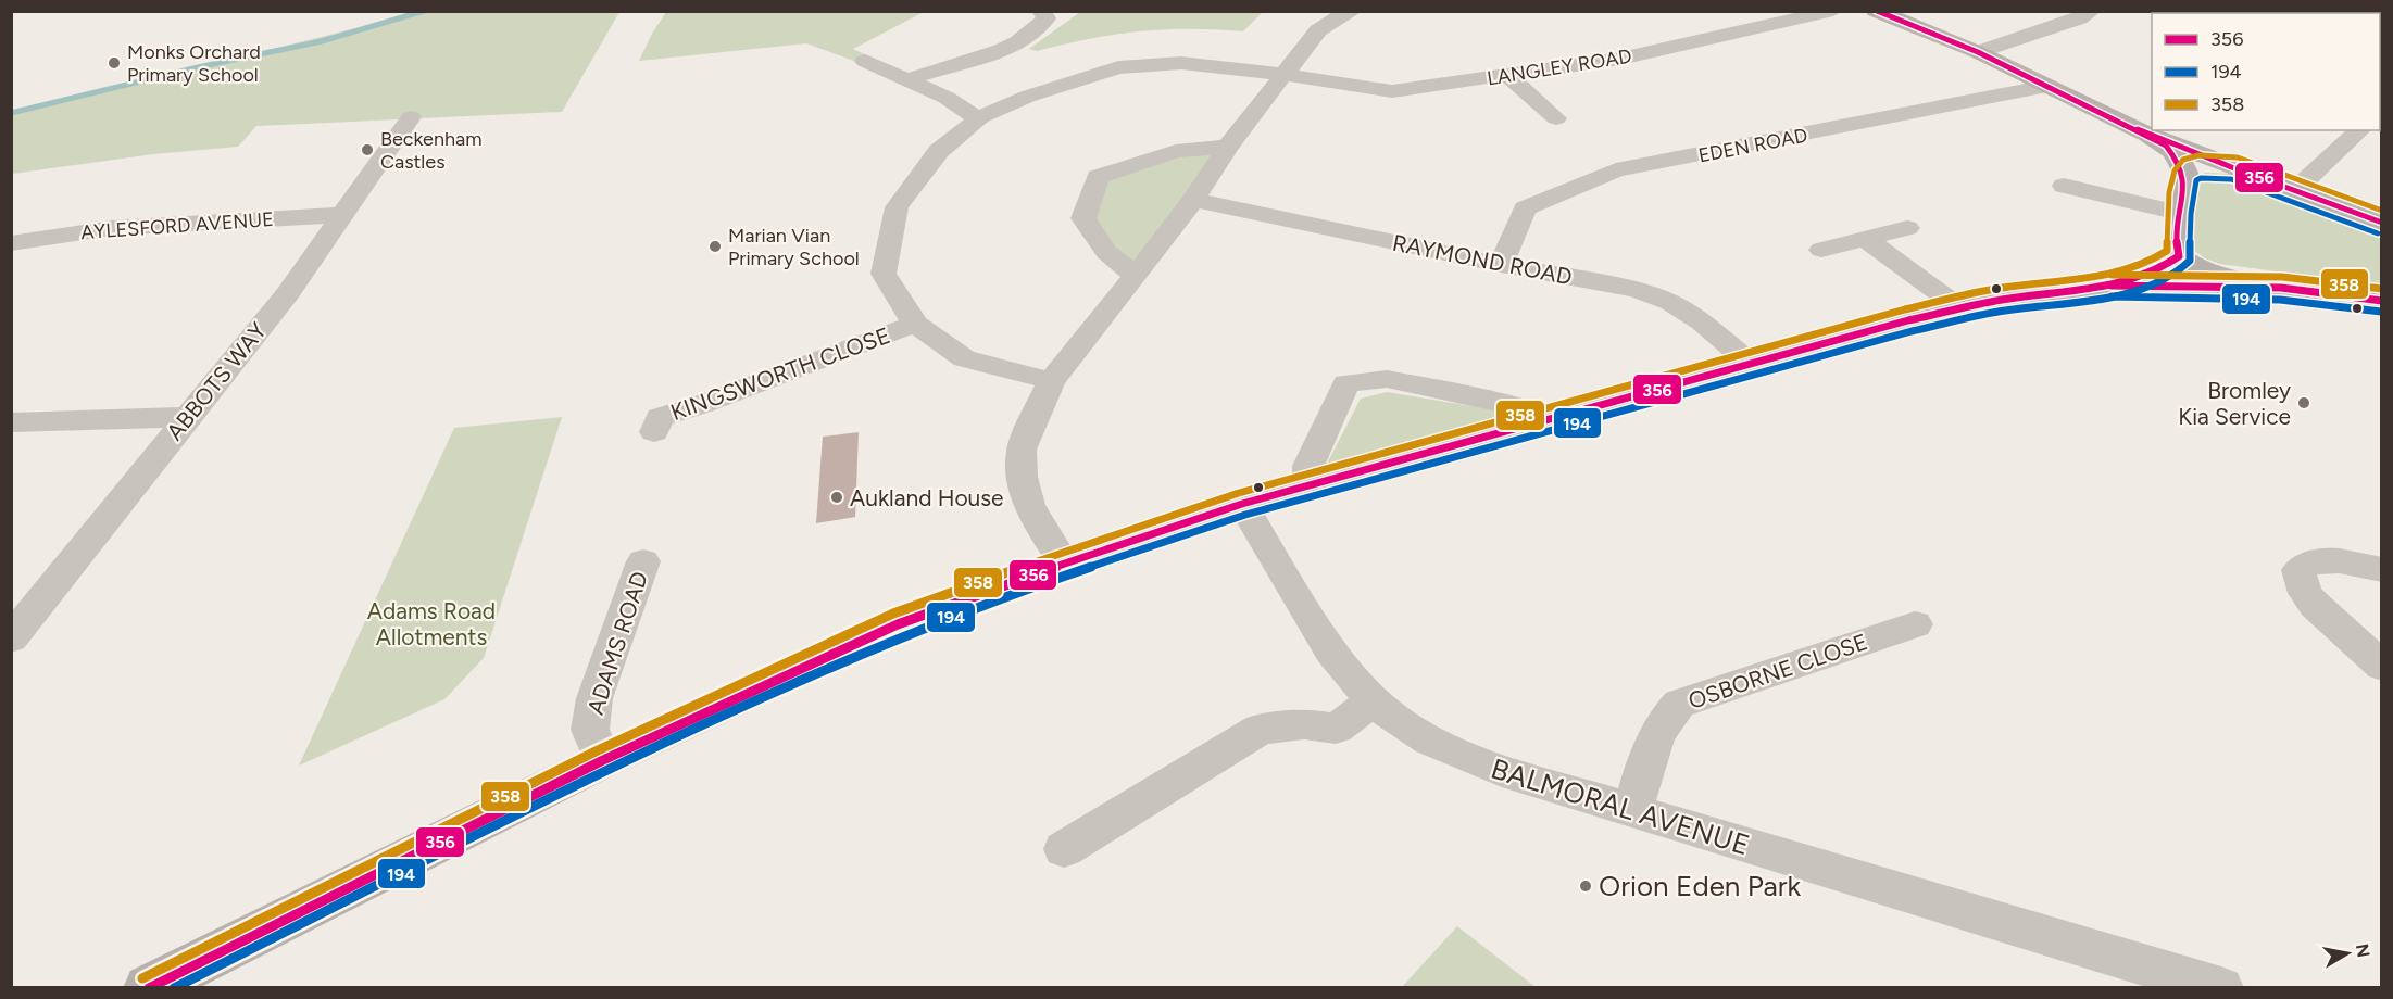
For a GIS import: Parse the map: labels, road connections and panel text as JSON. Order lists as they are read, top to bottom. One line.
{"streets":{"street":["LANGLEY ROAD","EDEN ROAD","AYLESFORD AVENUE","RAYMOND ROAD","KINGSWORTH CLOSE","ABBOTS WAY","ADAMS ROAD","OSBORNE CLOSE","BALMORAL AVENUE"]},"crossings":[["LANGLEY ROAD","KINGSWORTH CLOSE"],["EDEN ROAD","RAYMOND ROAD"],["AYLESFORD AVENUE","ABBOTS WAY"],["OSBORNE CLOSE","BALMORAL AVENUE"]],"parks":["Adams Road Allotments"],"places":["Monks Orchard Primary School","Beckenham Castles","Marian Vian Primary School","Bromley Kia Service","Aukland House","Orion Eden Park"],"lines":["transit line 356","transit line 358","transit line 194"],"legend":["356","194","358"],"north":"right"}
